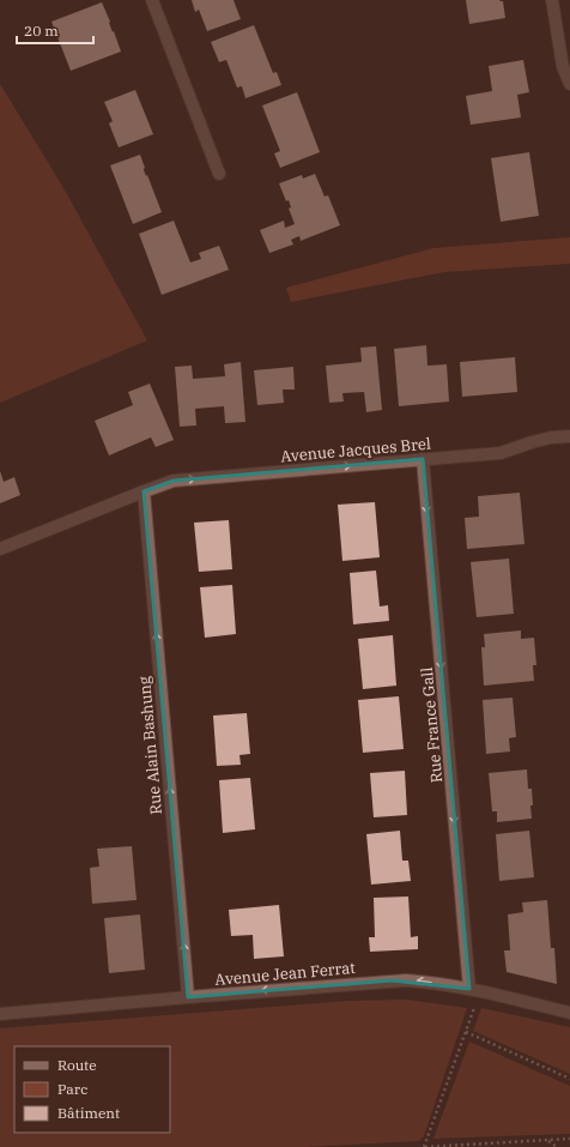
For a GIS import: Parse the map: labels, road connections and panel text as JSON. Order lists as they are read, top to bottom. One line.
{"streets":{"street":["Avenue Jacques Brel","Rue France Gall","Rue Alain Bashung","Avenue Jean Ferrat"]},"crossings":[["Avenue Jacques Brel","Rue France Gall"],["Avenue Jacques Brel","Rue Alain Bashung"],["Rue France Gall","Avenue Jean Ferrat"],["Rue Alain Bashung","Avenue Jean Ferrat"]],"one_way":["Avenue Jacques Brel","Rue France Gall","Rue Alain Bashung","Avenue Jean Ferrat"],"legend":["Route","Parc","Bâtiment"],"scale_bar":"20 m"}
